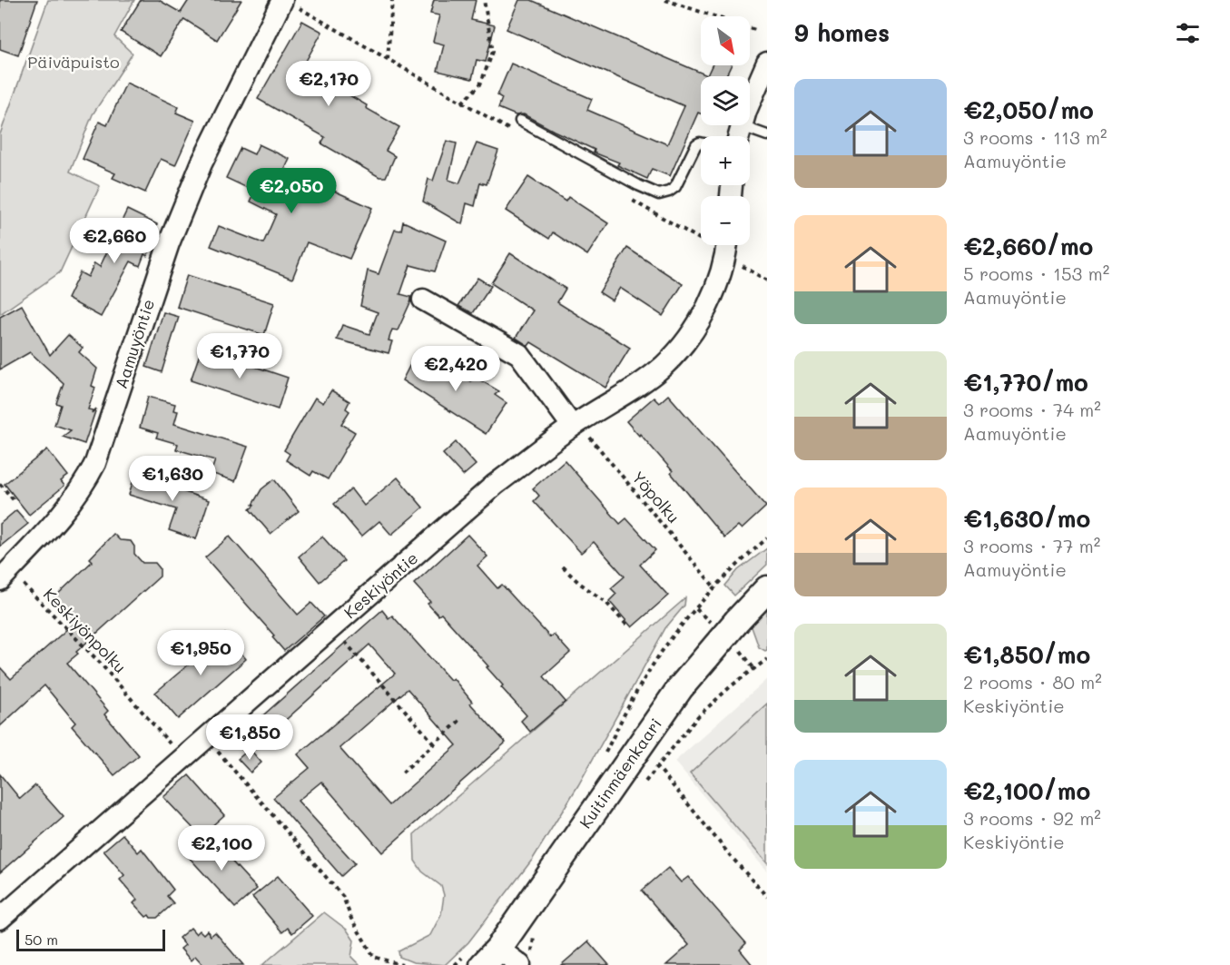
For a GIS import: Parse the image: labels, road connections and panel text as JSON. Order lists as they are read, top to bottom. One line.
{"streets":{"street":["Aamuyöntie","Keskiyöntie","Kuitinmäenkaari"],"path":["Yöpolku","Keskiyönpolku"]},"crossings":[["Aamuyöntie","Keskiyönpolku"],["Yöpolku","Keskiyöntie"],["Keskiyöntie","Keskiyönpolku"]],"parks":["Päiväpuisto"],"scale_bar":"50 m","north":"bottom right","page":{"heading":"9 homes","map_buttons":["+","−"],"price":["€2,170","€2,050","€2,660","€1,770","€2,420","€1,630","€1,950","€1,850","€2,100"],"list":[{"name":"€2,050/mo","note":"3 rooms · 113 m² · Aamuyöntie"},{"name":"€2,660/mo","note":"5 rooms · 153 m² · Aamuyöntie"},{"name":"€1,770/mo","note":"3 rooms · 74 m² · Aamuyöntie"},{"name":"€1,630/mo","note":"3 rooms · 77 m² · Aamuyöntie"},{"name":"€1,850/mo","note":"2 rooms · 80 m² · Keskiyöntie"},{"name":"€2,100/mo","note":"3 rooms · 92 m² · Keskiyöntie"}],"scale":"50 m"}}
